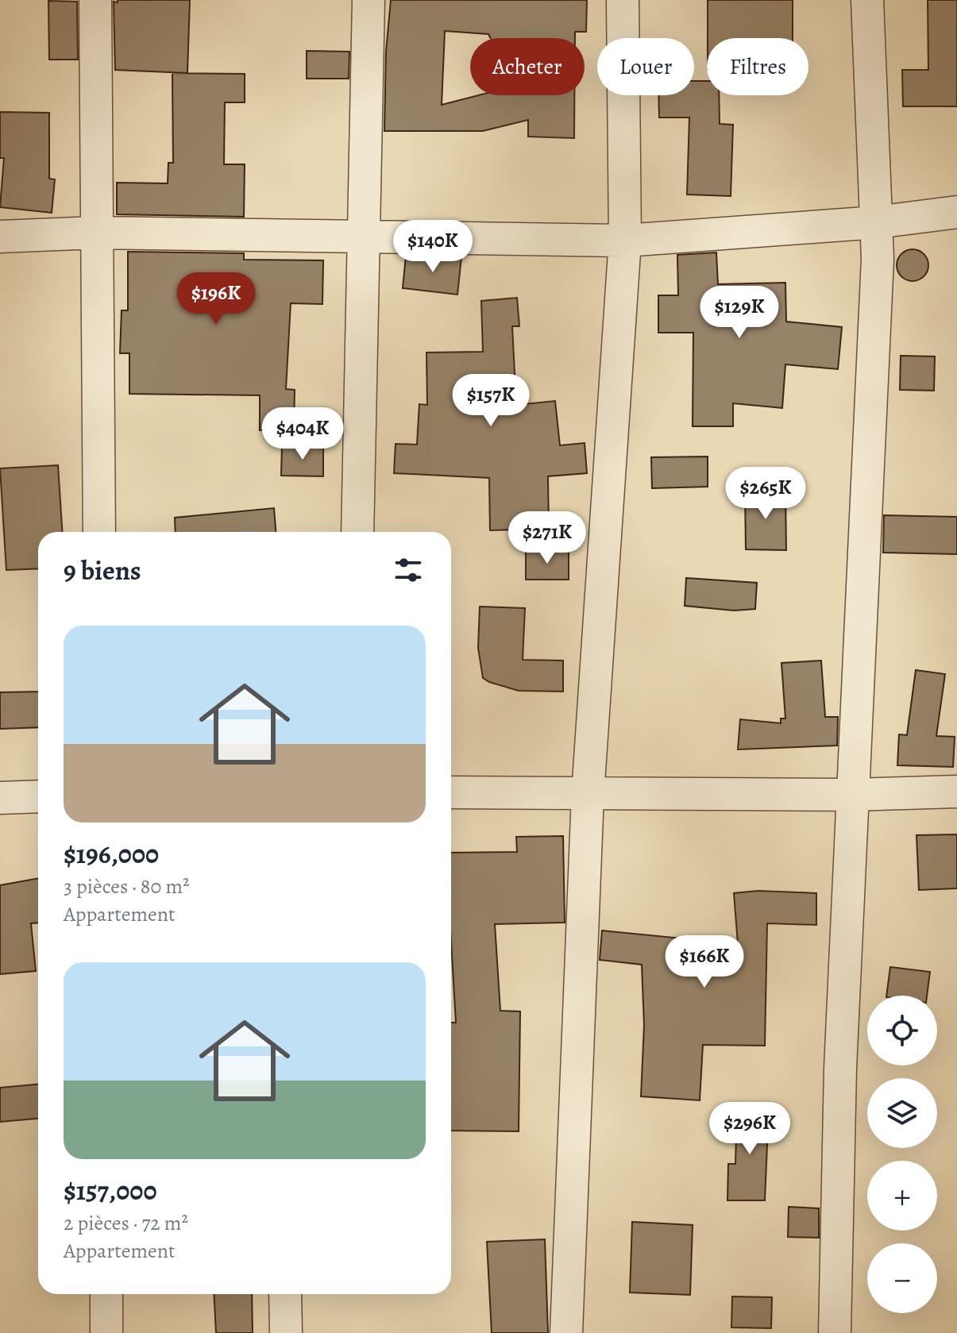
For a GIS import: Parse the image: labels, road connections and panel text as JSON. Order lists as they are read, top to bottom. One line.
{"page":{"chip":["Acheter","Louer","Filtres"],"price":["$140K","$196K","$129K","$157K","$404K","$265K","$271K","$166K","$296K"],"heading":"9 biens","list":[{"name":"$196,000","note":"3 pièces · 80 m² · Appartement"},{"name":"$157,000","note":"2 pièces · 72 m² · Appartement"}],"map_buttons":["+","−"]}}
